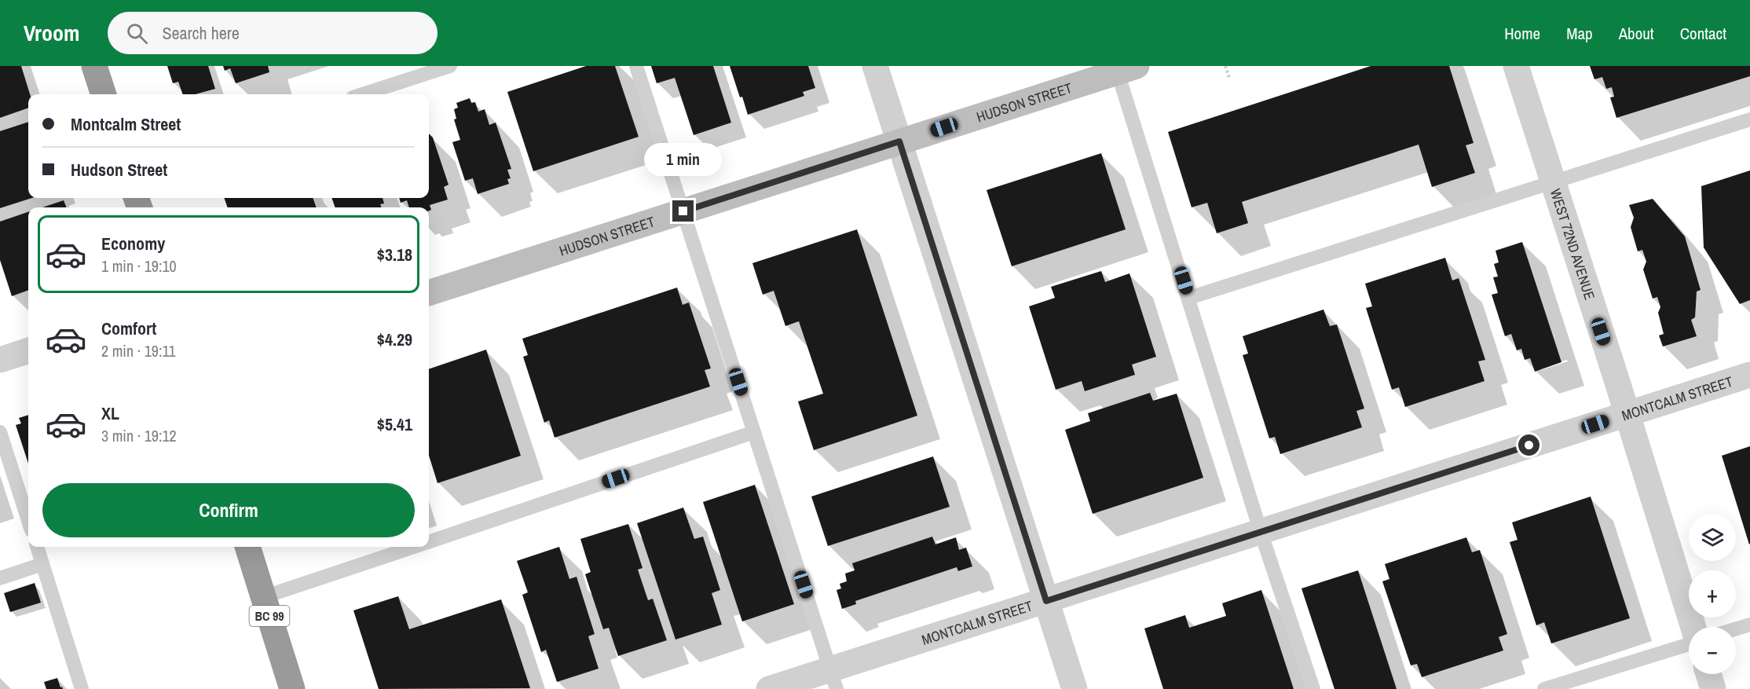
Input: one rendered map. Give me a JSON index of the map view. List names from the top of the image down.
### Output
{
  "streets": {
    "highway": ["BC 99"],
    "street": ["HUDSON STREET", "WEST 72ND AVENUE", "MONTCALM STREET"]
  },
  "crossings": [
    ["WEST 72ND AVENUE", "MONTCALM STREET"]
  ],
  "page": {
    "header": "Vroom",
    "search": "Search here",
    "nav": [
      "Home",
      "Map",
      "About",
      "Contact"
    ],
    "banner": ["Montcalm Street", "Hudson Street"],
    "bubble": "1 min",
    "list": [
      {
        "name": "Economy",
        "note": "1 min · 19:10",
        "value": "$3.18"
      },
      {
        "name": "Comfort",
        "note": "2 min · 19:11",
        "value": "$4.29"
      },
      {
        "name": "XL",
        "note": "3 min · 19:12",
        "value": "$5.41"
      }
    ],
    "buttons": "Confirm",
    "map_buttons": ["+", "−"]
  }
}
